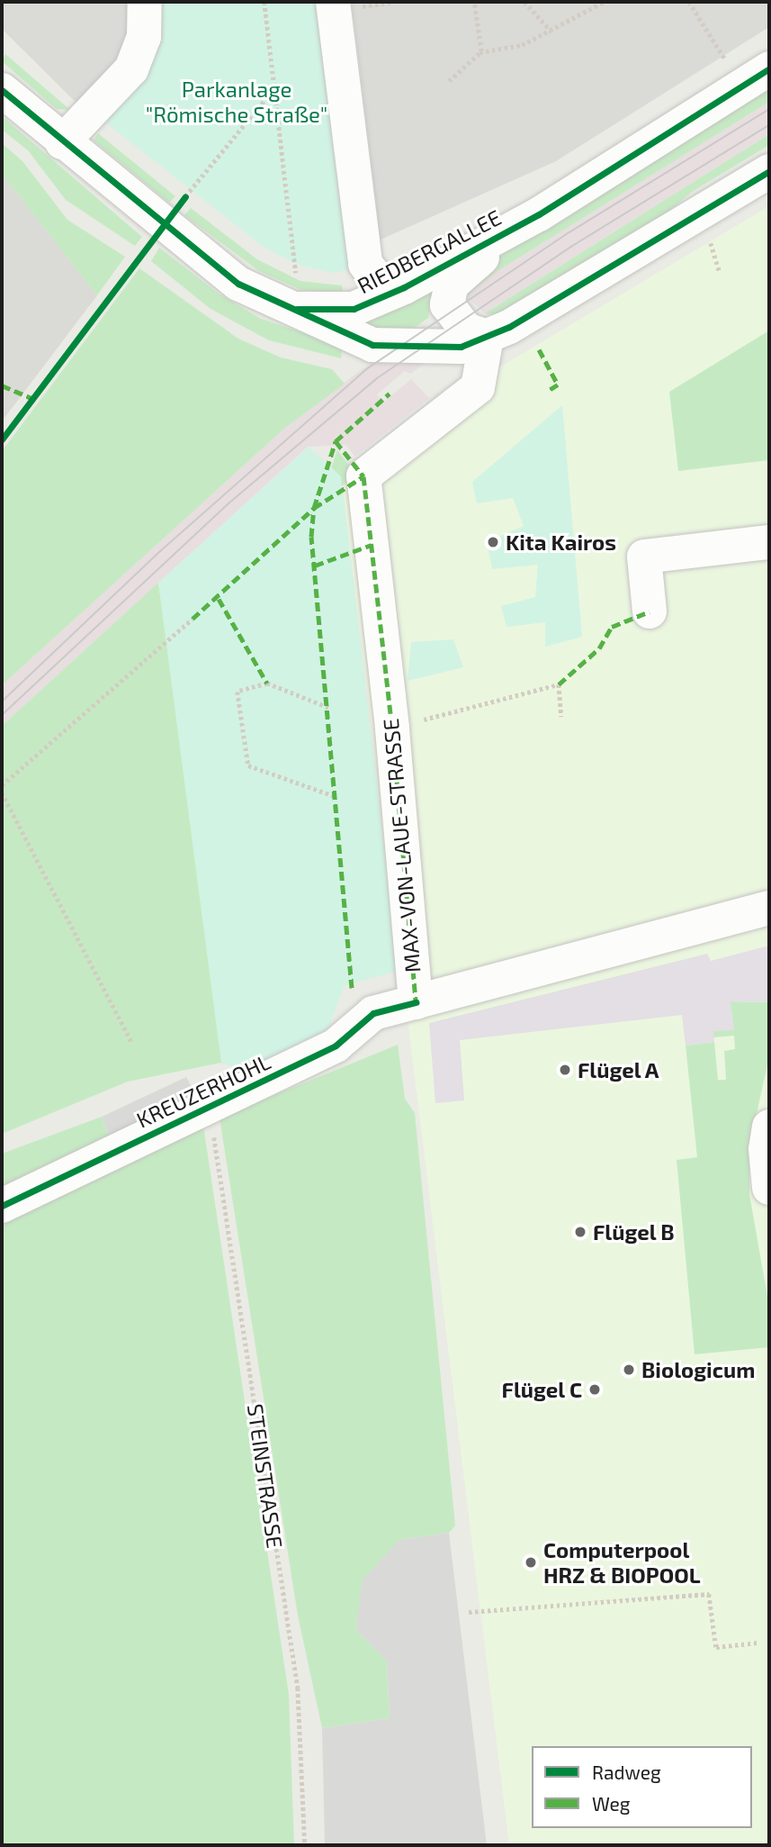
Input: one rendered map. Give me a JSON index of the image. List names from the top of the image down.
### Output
{
  "streets": {
    "street": ["RIEDBERGALLEE", "MAX-VON-LAUE-STRASSE", "KREUZERHOHL"],
    "path": ["STEINSTRASSE"]
  },
  "crossings": [
    ["RIEDBERGALLEE", "MAX-VON-LAUE-STRASSE"],
    ["MAX-VON-LAUE-STRASSE", "KREUZERHOHL"],
    ["KREUZERHOHL", "STEINSTRASSE"]
  ],
  "parks": ["Parkanlage \"Römische Straße\""],
  "places": [
    "Kita Kairos",
    "Flügel A",
    "Flügel B",
    "Biologicum",
    "Flügel C",
    "Computerpool HRZ & BIOPOOL"
  ],
  "legend": ["Radweg", "Weg"]
}
